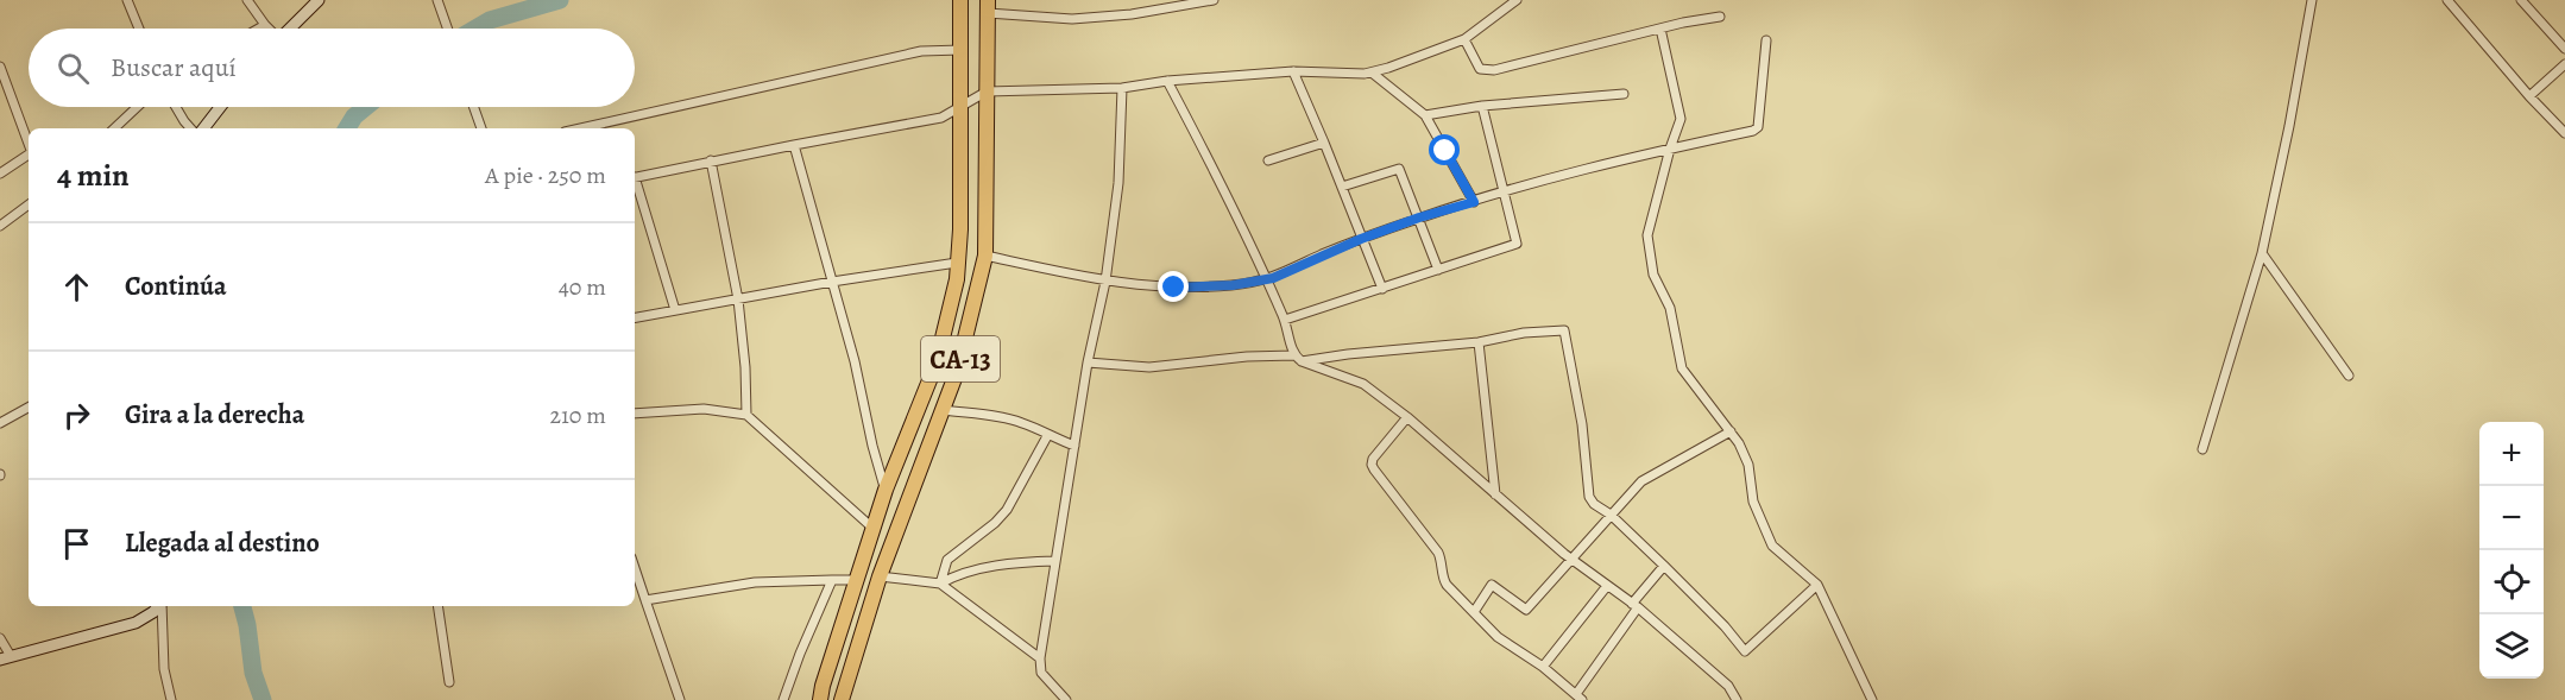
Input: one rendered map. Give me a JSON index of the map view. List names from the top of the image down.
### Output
{
  "streets": {
    "highway": ["CA-13"]
  },
  "page": {
    "search": "Buscar aquí",
    "heading": ["4 min", "A pie · 250 m"],
    "list": [
      ["Continúa", "40 m"],
      ["Gira a la derecha", "210 m"],
      "Llegada al destino"
    ],
    "map_buttons": ["+", "−"]
  }
}
